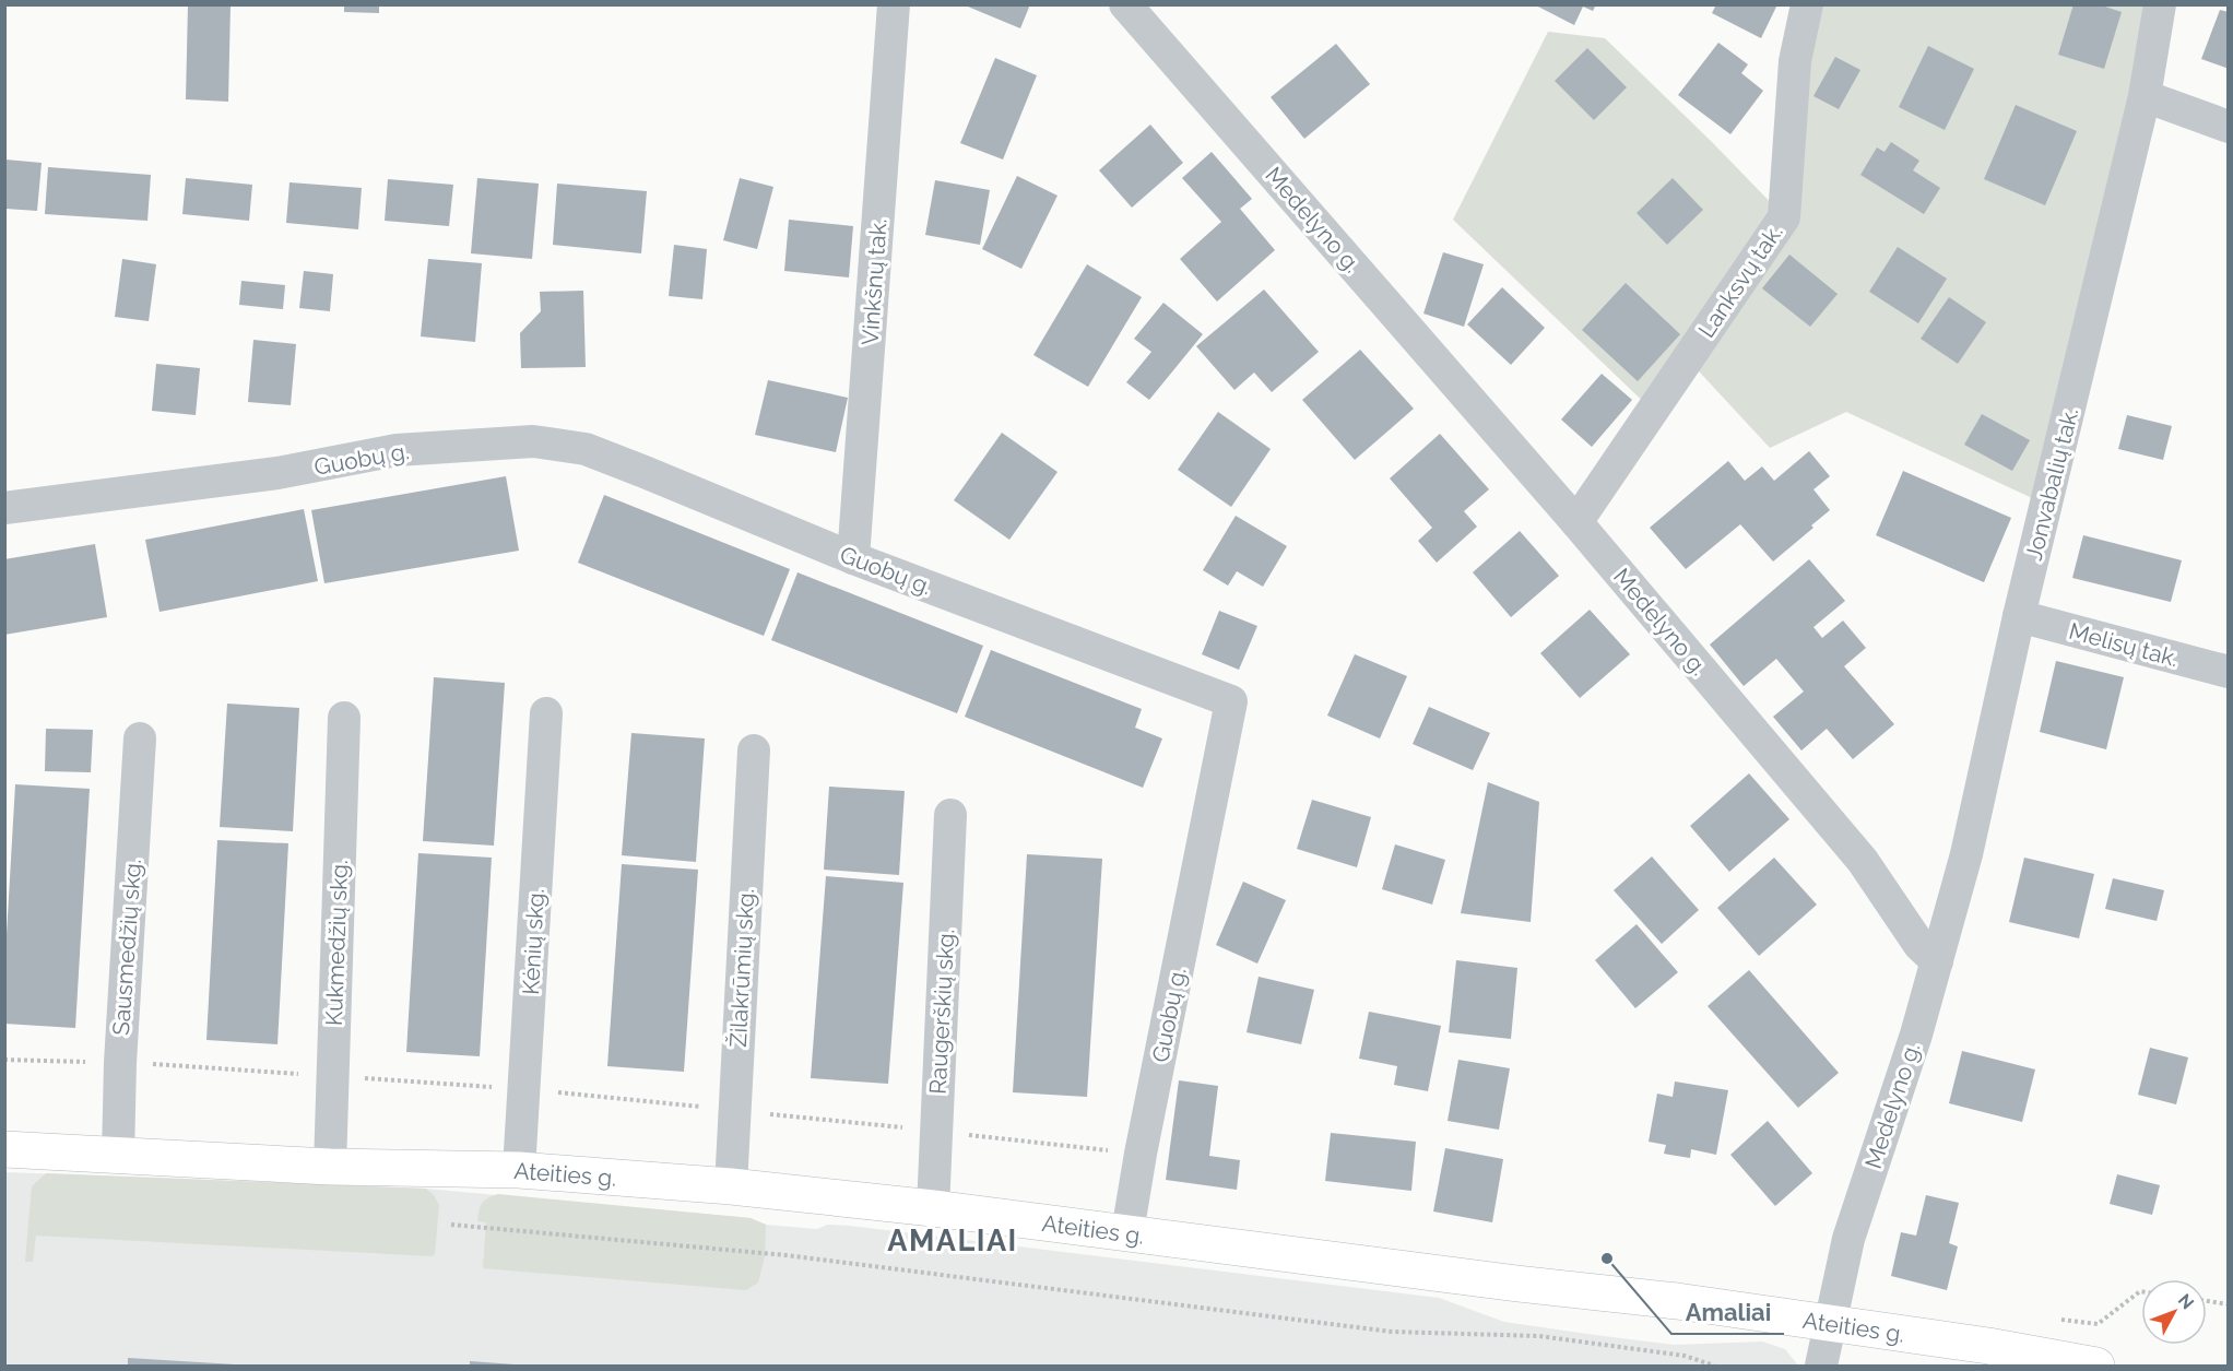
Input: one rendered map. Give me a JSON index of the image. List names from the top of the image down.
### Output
{
  "streets": {
    "street": [
      "Medelyno g.",
      "Lanksvų tak.",
      "Vinkšnų tak.",
      "Guobų g.",
      "Jonvabalių tak.",
      "Melisų tak.",
      "Kėnių skg.",
      "Kukmedžių skg.",
      "Sausmedžių skg.",
      "Žilakrūmių skg.",
      "Raugerškių skg.",
      "Ateities g."
    ]
  },
  "crossings": [
    ["Medelyno g.", "Lanksvų tak."],
    ["Medelyno g.", "Jonvabalių tak."],
    ["Medelyno g.", "Ateities g."],
    ["Vinkšnų tak.", "Guobų g."],
    ["Guobų g.", "Ateities g."],
    ["Jonvabalių tak.", "Melisų tak."],
    ["Kėnių skg.", "Ateities g."],
    ["Kukmedžių skg.", "Ateities g."],
    ["Sausmedžių skg.", "Ateities g."],
    ["Žilakrūmių skg.", "Ateities g."],
    ["Raugerškių skg.", "Ateities g."]
  ],
  "districts": ["AMALIAI"],
  "places": ["Amaliai"],
  "north": "top right"
}
